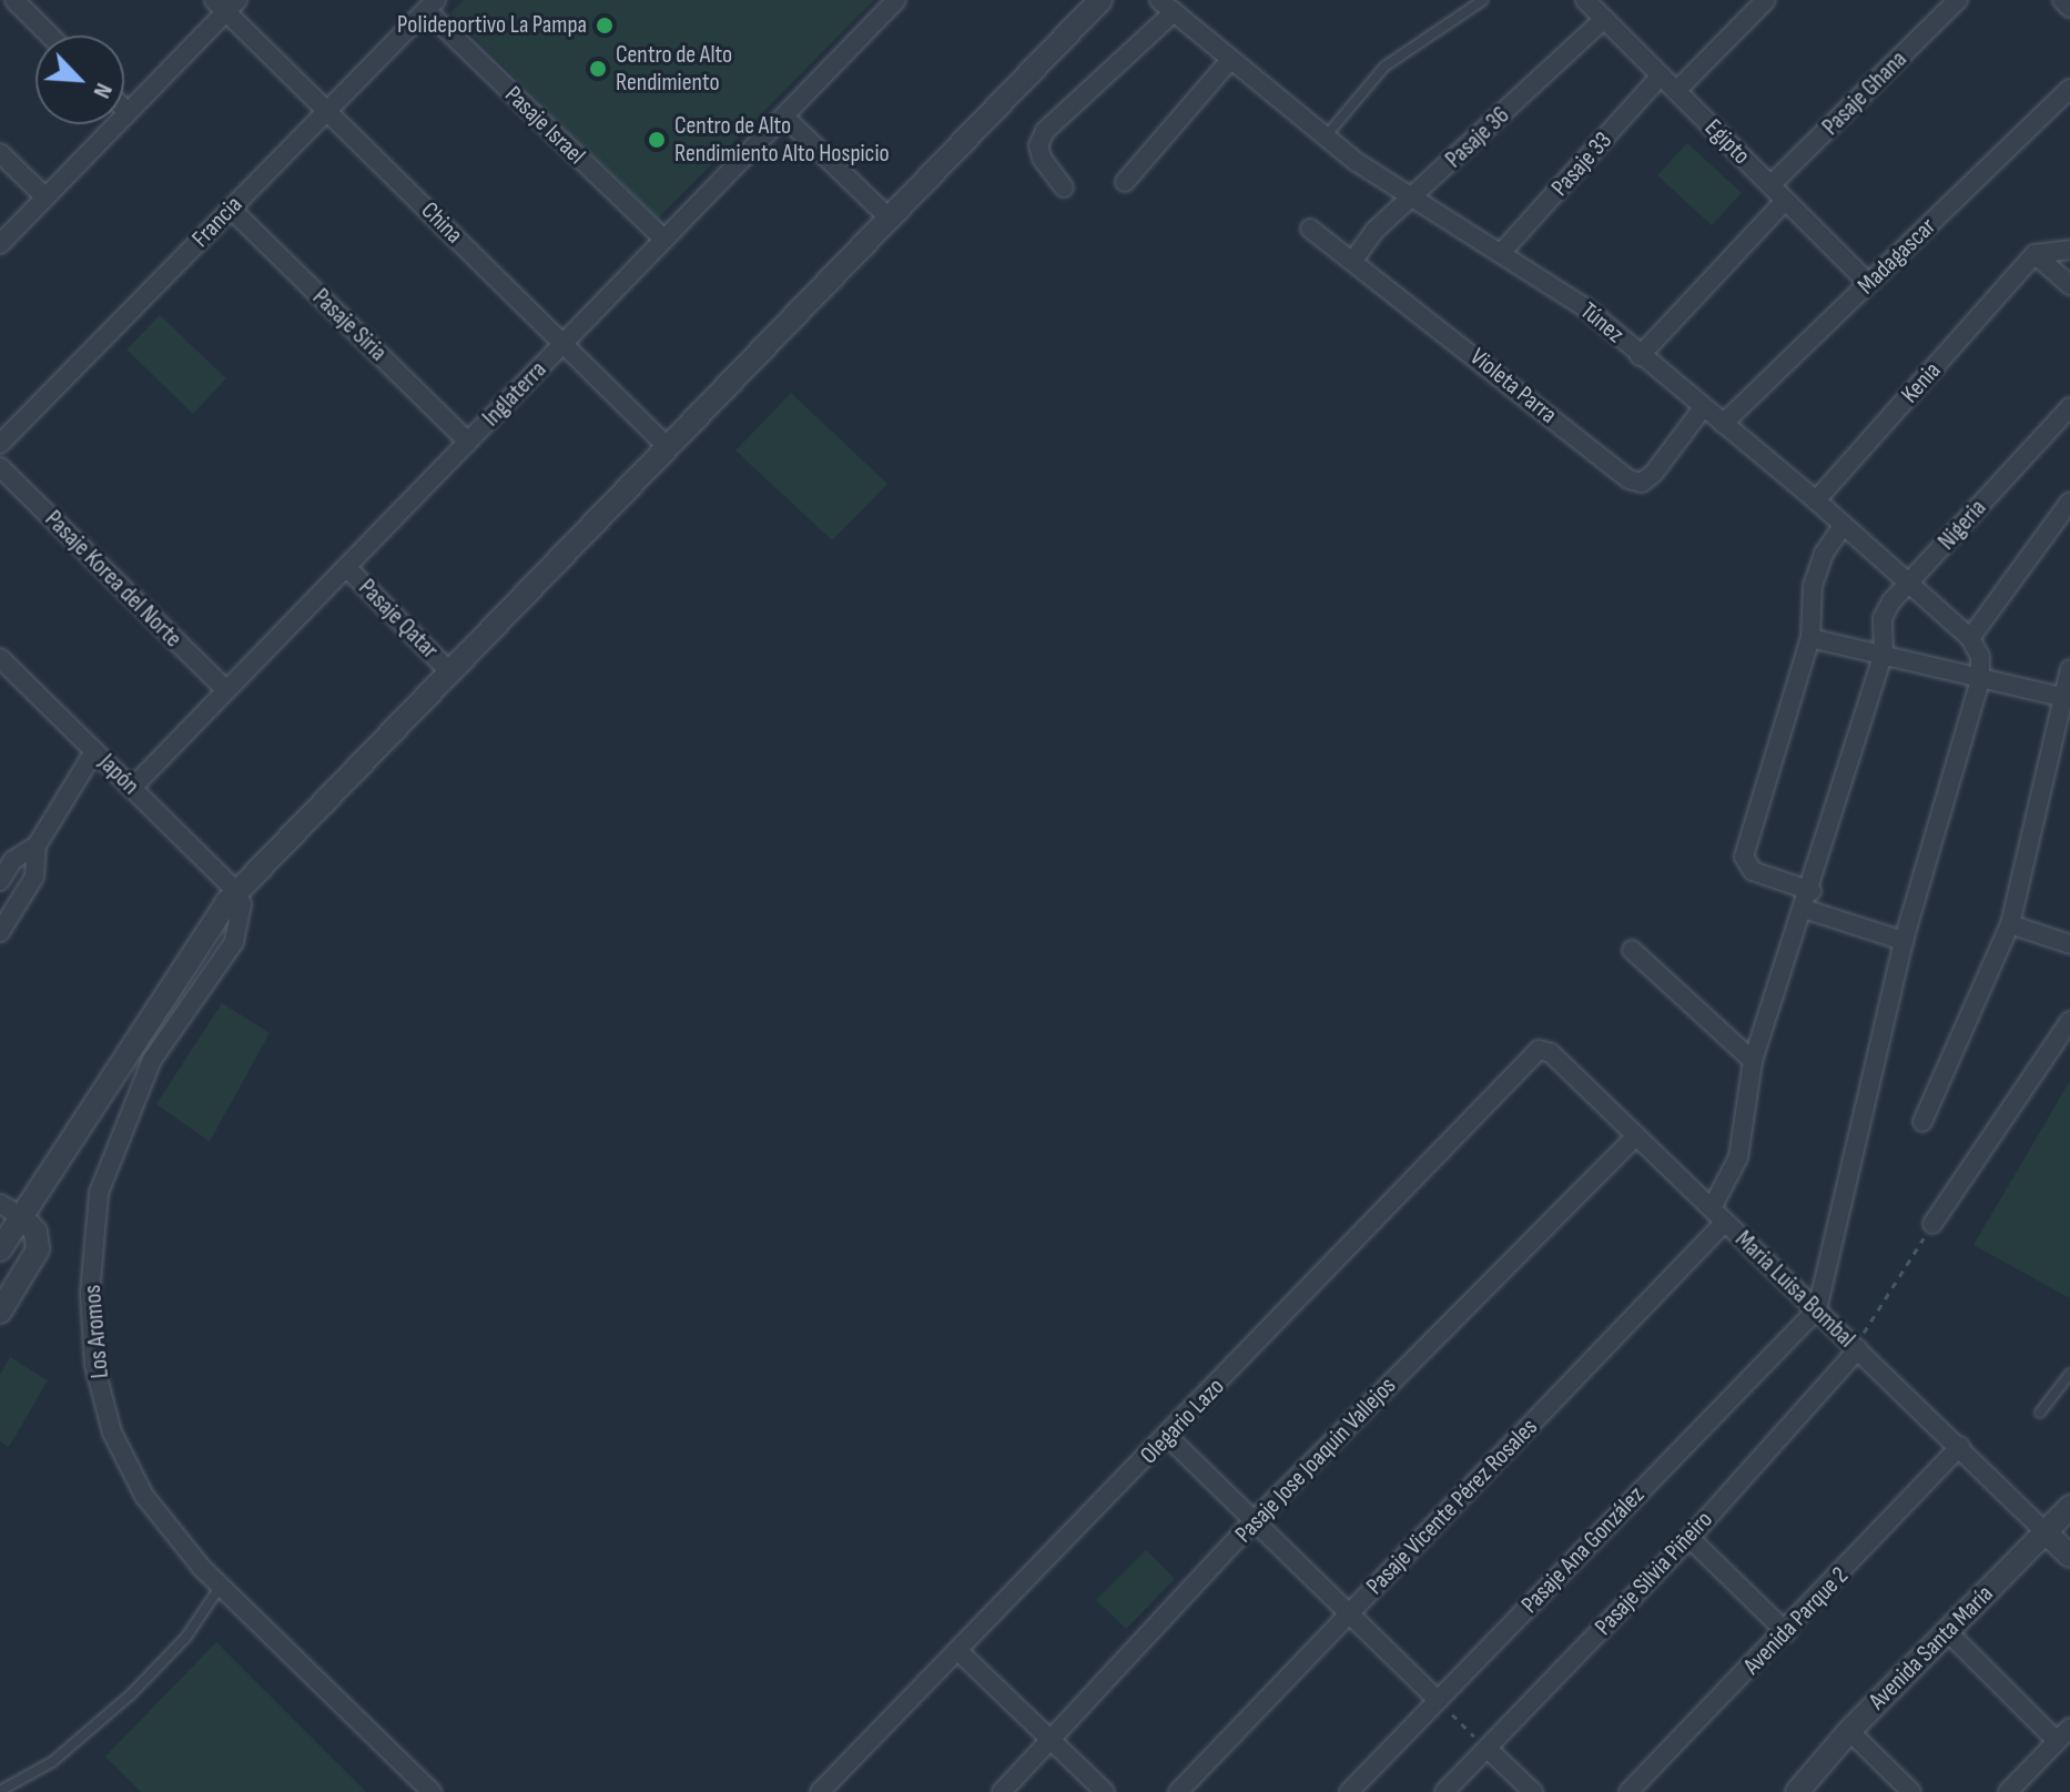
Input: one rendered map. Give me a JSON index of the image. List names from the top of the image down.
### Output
{
  "streets": {
    "street": [
      "Pasaje Ghana",
      "Pasaje Israel",
      "Pasaje 36",
      "Egipto",
      "Pasaje 33",
      "Francia",
      "China",
      "Madagascar",
      "Túnez",
      "Pasaje Siria",
      "Kenia",
      "Violeta Parra",
      "Inglaterra",
      "Nigeria",
      "Pasaje Korea del Norte",
      "Pasaje Qatar",
      "Japón",
      "Maria Luisa Bombal",
      "Los Aromos",
      "Olegario Lazo",
      "Pasaje Jose Joaquin Vallejos",
      "Pasaje Vicente Pérez Rosales",
      "Pasaje Ana González",
      "Pasaje Silvia Piñeiro",
      "Avenida Parque 2",
      "Avenida Santa María"
    ]
  },
  "crossings": [
    ["Pasaje Ghana", "Egipto"],
    ["Pasaje Israel", "Francia"],
    ["Pasaje Israel", "Inglaterra"],
    ["Pasaje 36", "Egipto"],
    ["Pasaje 36", "Túnez"],
    ["Pasaje 36", "Violeta Parra"],
    ["Egipto", "Pasaje 33"],
    ["Egipto", "Madagascar"],
    ["Pasaje 33", "Túnez"],
    ["Francia", "China"],
    ["Francia", "Pasaje Siria"],
    ["China", "Inglaterra"],
    ["Madagascar", "Túnez"],
    ["Túnez", "Kenia"],
    ["Túnez", "Violeta Parra"],
    ["Túnez", "Nigeria"],
    ["Pasaje Siria", "Inglaterra"],
    ["Inglaterra", "Pasaje Korea del Norte"],
    ["Inglaterra", "Pasaje Qatar"],
    ["Inglaterra", "Japón"],
    ["Nigeria", "Pasaje Vicente Pérez Rosales"],
    ["Japón", "Los Aromos"],
    ["Maria Luisa Bombal", "Olegario Lazo"],
    ["Maria Luisa Bombal", "Pasaje Jose Joaquin Vallejos"],
    ["Maria Luisa Bombal", "Pasaje Vicente Pérez Rosales"],
    ["Maria Luisa Bombal", "Pasaje Ana González"],
    ["Maria Luisa Bombal", "Pasaje Silvia Piñeiro"],
    ["Maria Luisa Bombal", "Avenida Parque 2"],
    ["Maria Luisa Bombal", "Avenida Santa María"]
  ],
  "places": ["Polideportivo La Pampa", "Centro de Alto Rendimiento", "Centro de Alto Rendimiento Alto Hospicio"],
  "north": "bottom right"
}
